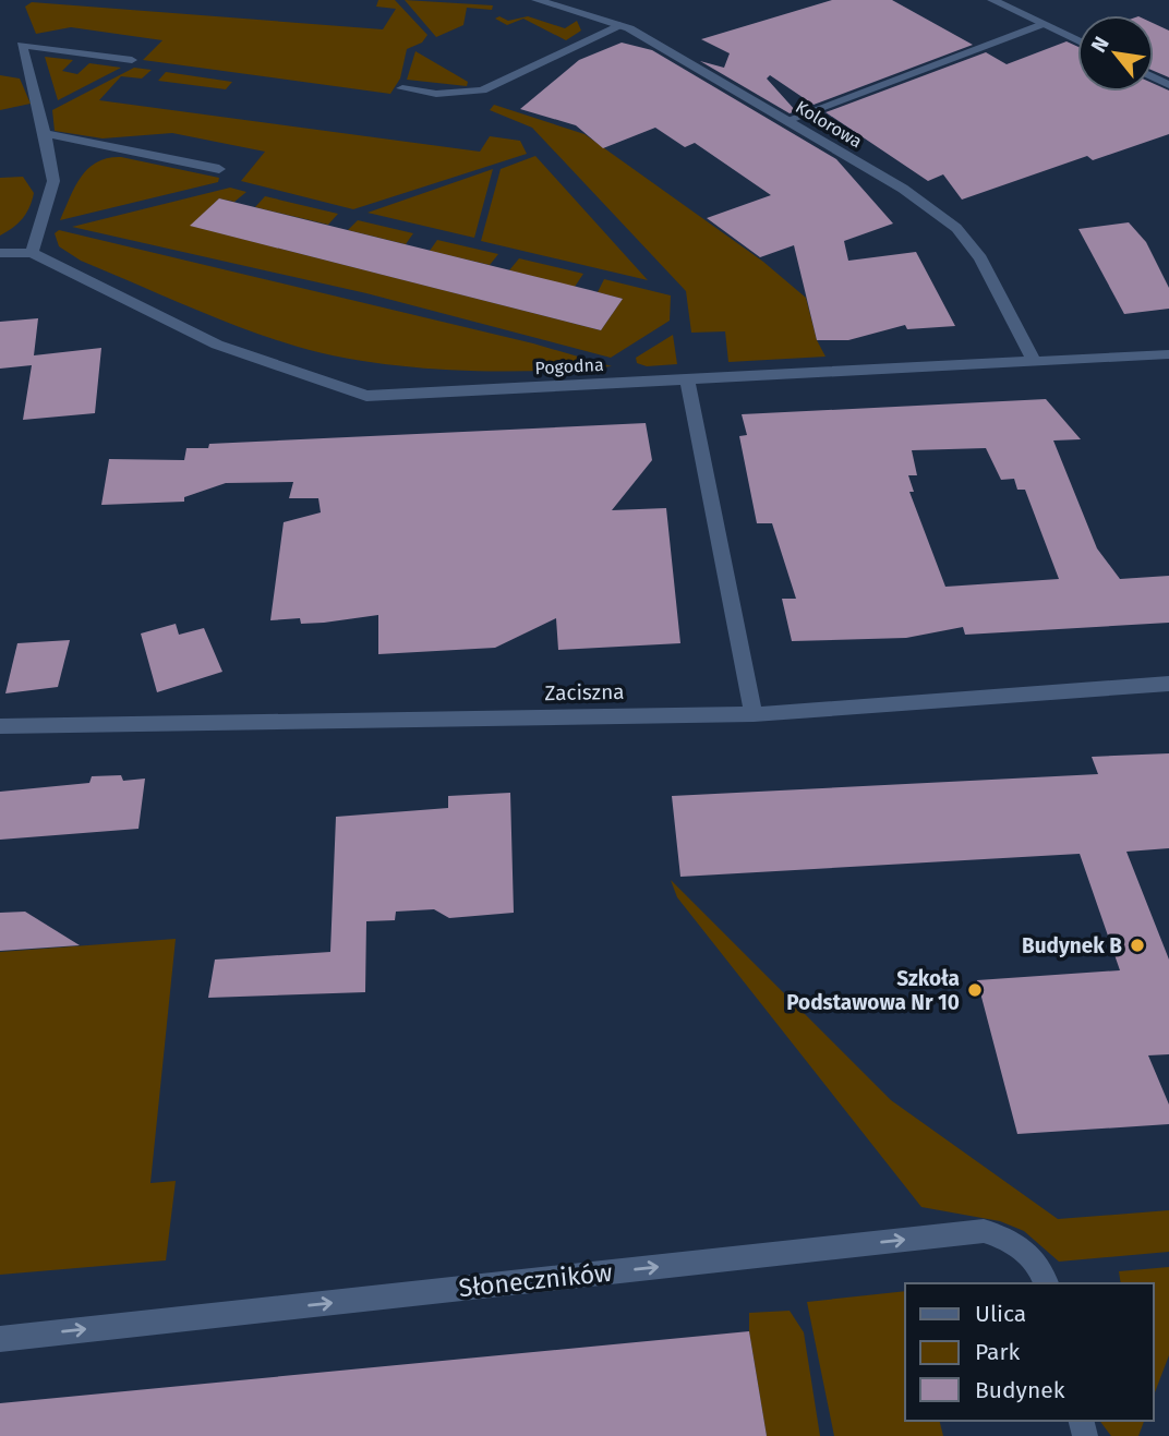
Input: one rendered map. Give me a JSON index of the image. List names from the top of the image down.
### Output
{
  "streets": {
    "street": [
      "Kolorowa",
      "Pogodna",
      "Zaciszna",
      "Słoneczników"
    ]
  },
  "crossings": [
    ["Kolorowa", "Pogodna"]
  ],
  "one_way": ["Słoneczników"],
  "places": ["Budynek B", "Szkoła Podstawowa Nr 10"],
  "legend": ["Ulica", "Park", "Budynek"],
  "north": "top left"
}
